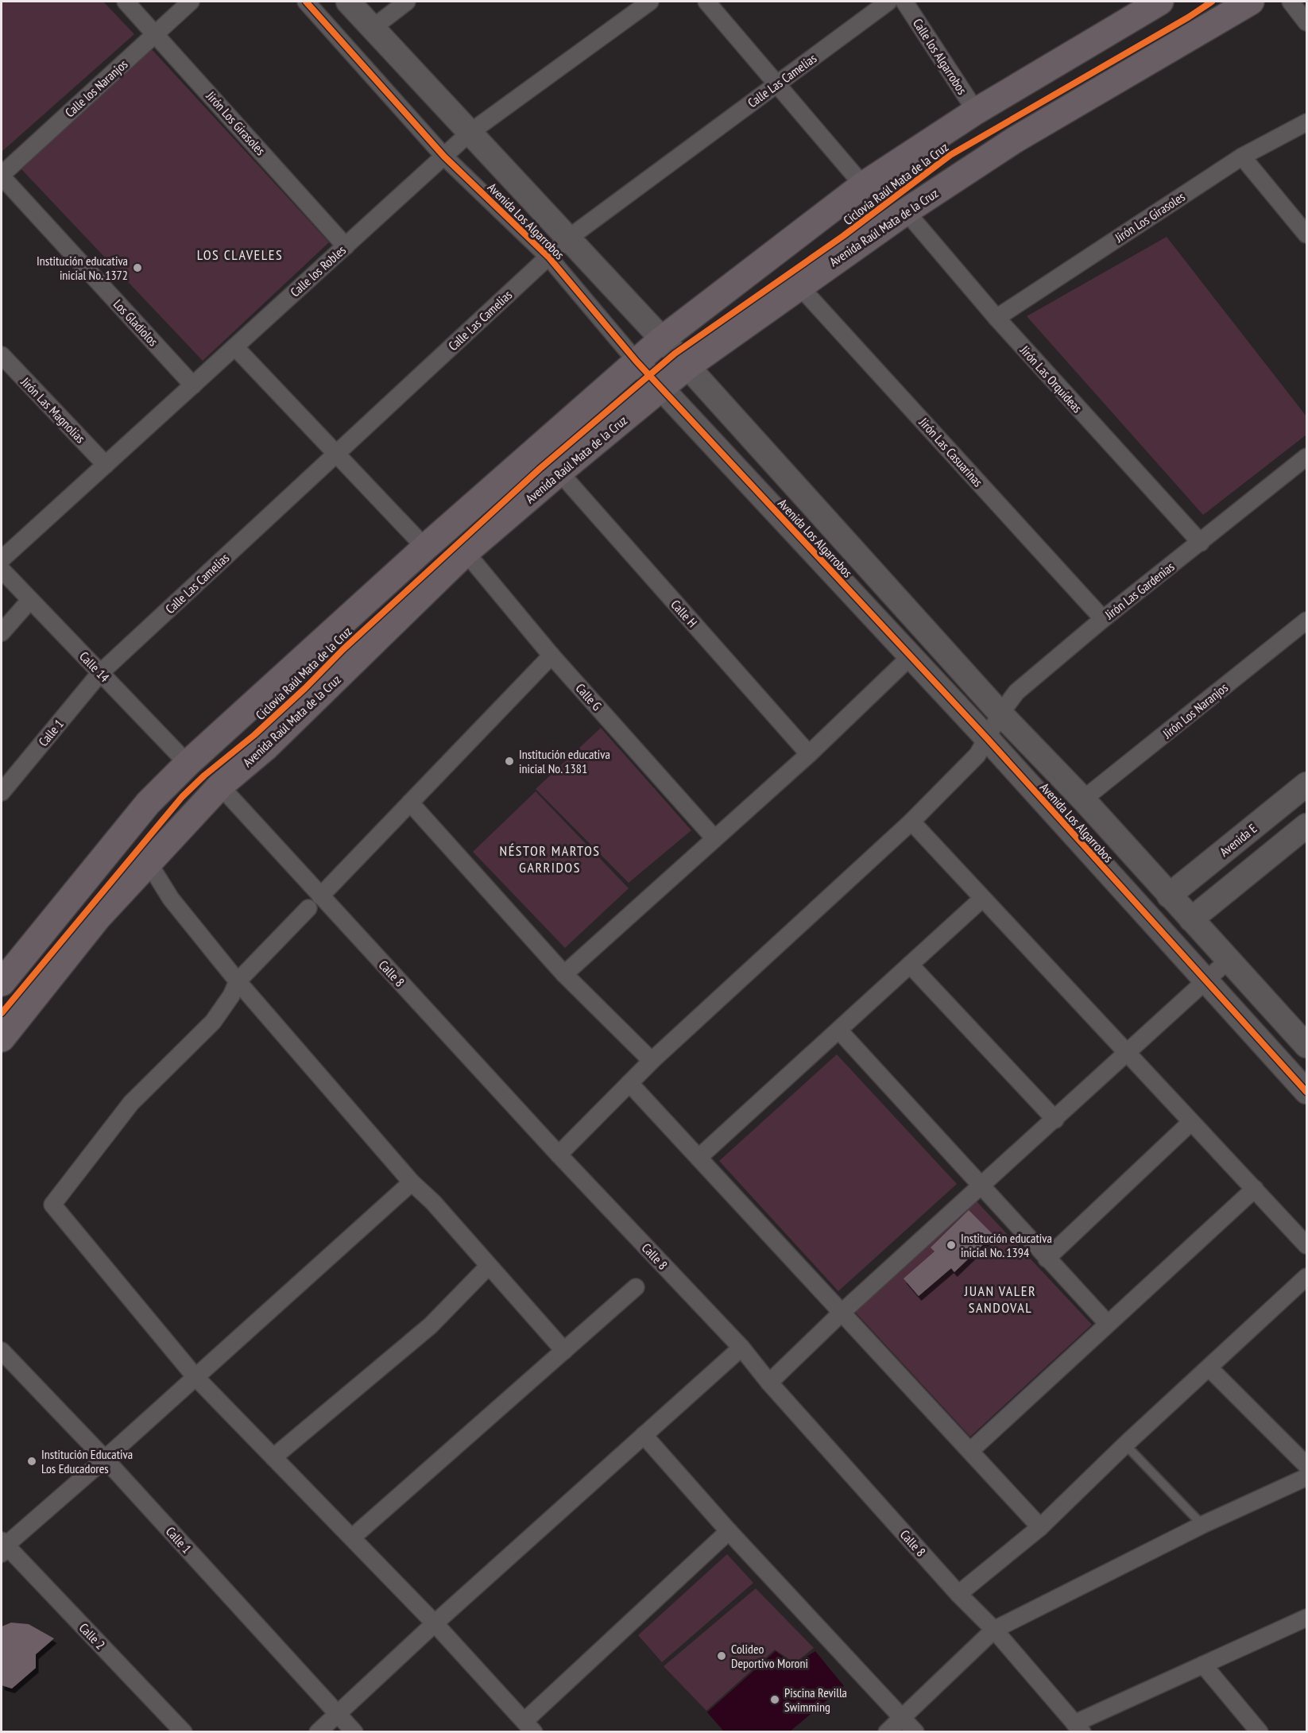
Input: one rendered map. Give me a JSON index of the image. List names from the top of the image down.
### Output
{
  "streets": {
    "main road": ["Avenida Raúl Mata de la Cruz"],
    "street": [
      "Calle los Algarrobos",
      "Calle Las Camelias",
      "Calle los Naranjos",
      "Jirón Los Girasoles",
      "Avenida Los Algarrobos",
      "Calle los Robles",
      "Los Gladiolos",
      "Jirón Las Orquídeas",
      "Jirón Las Magnolias",
      "Jirón Las Casuarinas",
      "Jirón Las Gardenias",
      "Calle H",
      "Calle 14",
      "Calle G",
      "Jirón Los Naranjos",
      "Calle 1",
      "Avenida E",
      "Calle 8",
      "Calle 2"
    ],
    "cycle path": ["Ciclovía Raúl Mata de la Cruz"]
  },
  "crossings": [
    ["Calle Las Camelias", "Avenida Los Algarrobos"],
    ["Calle Las Camelias", "Calle 14"],
    ["Calle Las Camelias", "Calle 1"],
    ["Calle los Naranjos", "Jirón Los Girasoles"],
    ["Calle los Naranjos", "Los Gladiolos"],
    ["Jirón Los Girasoles", "Calle los Robles"],
    ["Jirón Los Girasoles", "Jirón Las Orquídeas"],
    ["Avenida Los Algarrobos", "Avenida Raúl Mata de la Cruz"],
    ["Avenida Los Algarrobos", "Calle los Robles"],
    ["Avenida Los Algarrobos", "Jirón Las Gardenias"],
    ["Avenida Los Algarrobos", "Jirón Los Naranjos"],
    ["Avenida Los Algarrobos", "Avenida E"],
    ["Avenida Raúl Mata de la Cruz", "Jirón Las Orquídeas"],
    ["Avenida Raúl Mata de la Cruz", "Jirón Las Casuarinas"],
    ["Avenida Raúl Mata de la Cruz", "Calle H"],
    ["Avenida Raúl Mata de la Cruz", "Calle G"],
    ["Avenida Raúl Mata de la Cruz", "Calle 8"],
    ["Calle los Robles", "Los Gladiolos"],
    ["Calle los Robles", "Jirón Las Magnolias"],
    ["Jirón Las Orquídeas", "Jirón Las Gardenias"],
    ["Jirón Las Casuarinas", "Jirón Las Gardenias"],
    ["Jirón Las Gardenias", "Calle 8"],
    ["Calle 14", "Calle 1"]
  ],
  "districts": ["LOS CLAVELES", "NÉSTOR MARTOS GARRIDOS", "JUAN VALER SANDOVAL"],
  "places": [
    "Institución educativa inicial No. 1372",
    "Institución educativa inicial No. 1381",
    "Institución educativa inicial No. 1394",
    "Institución Educativa Los Educadores",
    "Colideo Deportivo Moroni",
    "Piscina Revilla Swimming"
  ]
}
